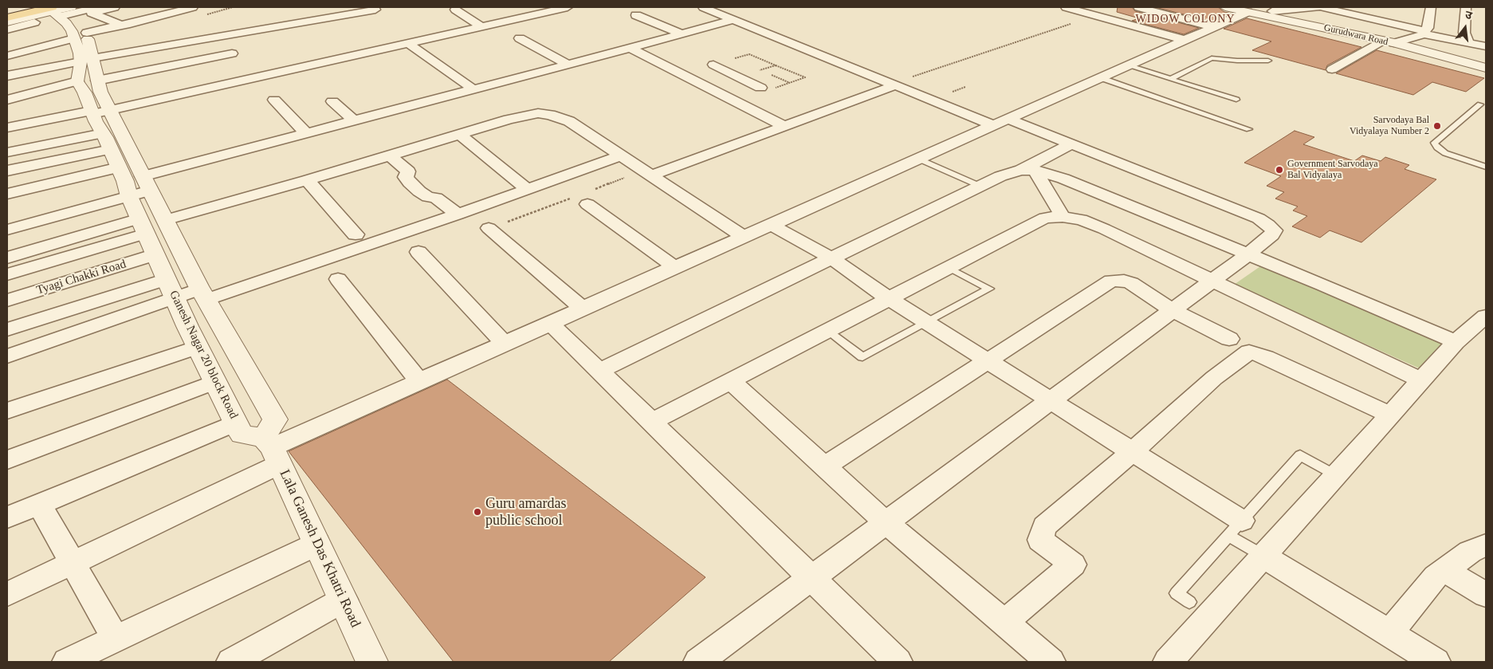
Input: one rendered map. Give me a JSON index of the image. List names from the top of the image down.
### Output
{
  "streets": {
    "street": [
      "Gurudwara Road",
      "Tyagi Chakki Road",
      "Ganesh Nagar 20 block Road",
      "Lala Ganesh Das Khatri Road"
    ]
  },
  "crossings": [
    ["Tyagi Chakki Road", "Ganesh Nagar 20 block Road"],
    ["Ganesh Nagar 20 block Road", "Lala Ganesh Das Khatri Road"]
  ],
  "districts": ["WIDOW COLONY"],
  "places": ["Sarvodaya Bal Vidyalaya Number 2", "Government Sarvodaya Bal Vidyalaya", "Guru amardas public school"],
  "north": "top"
}
